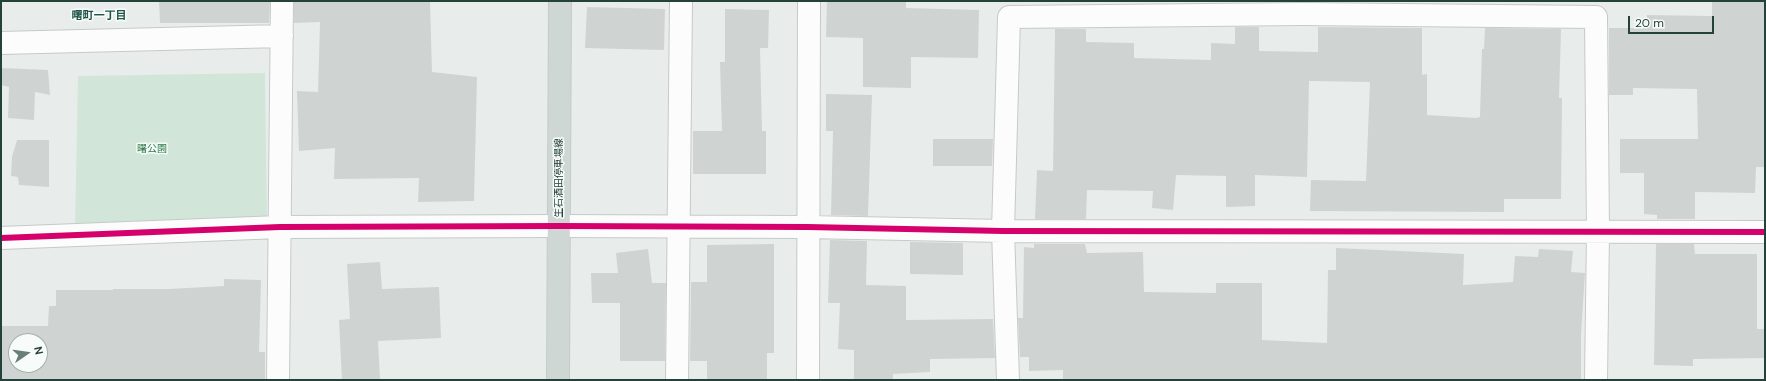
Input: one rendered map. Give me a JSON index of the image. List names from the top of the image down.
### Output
{
  "streets": {
    "main road": ["生石酒田停車場線"]
  },
  "districts": ["曙町一丁目"],
  "parks": ["曙公園"],
  "scale_bar": "20 m",
  "north": "right"
}
